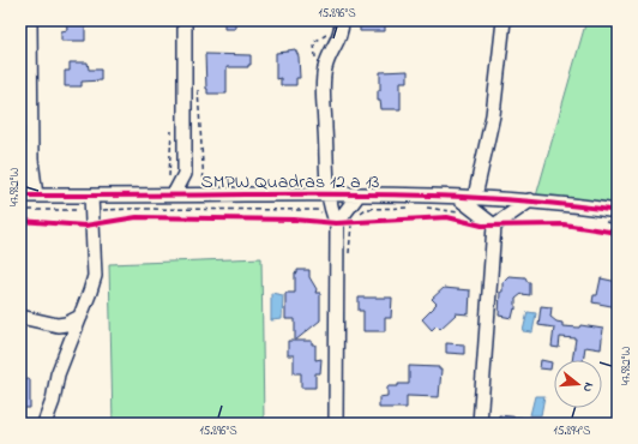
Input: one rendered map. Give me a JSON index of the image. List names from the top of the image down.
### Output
{
  "streets": {
    "street": ["SMPW Quadras 12 a 13"]
  },
  "north": "right",
  "coordinates": ["15.896°S", "47.982°W", "15.894°S"]
}
